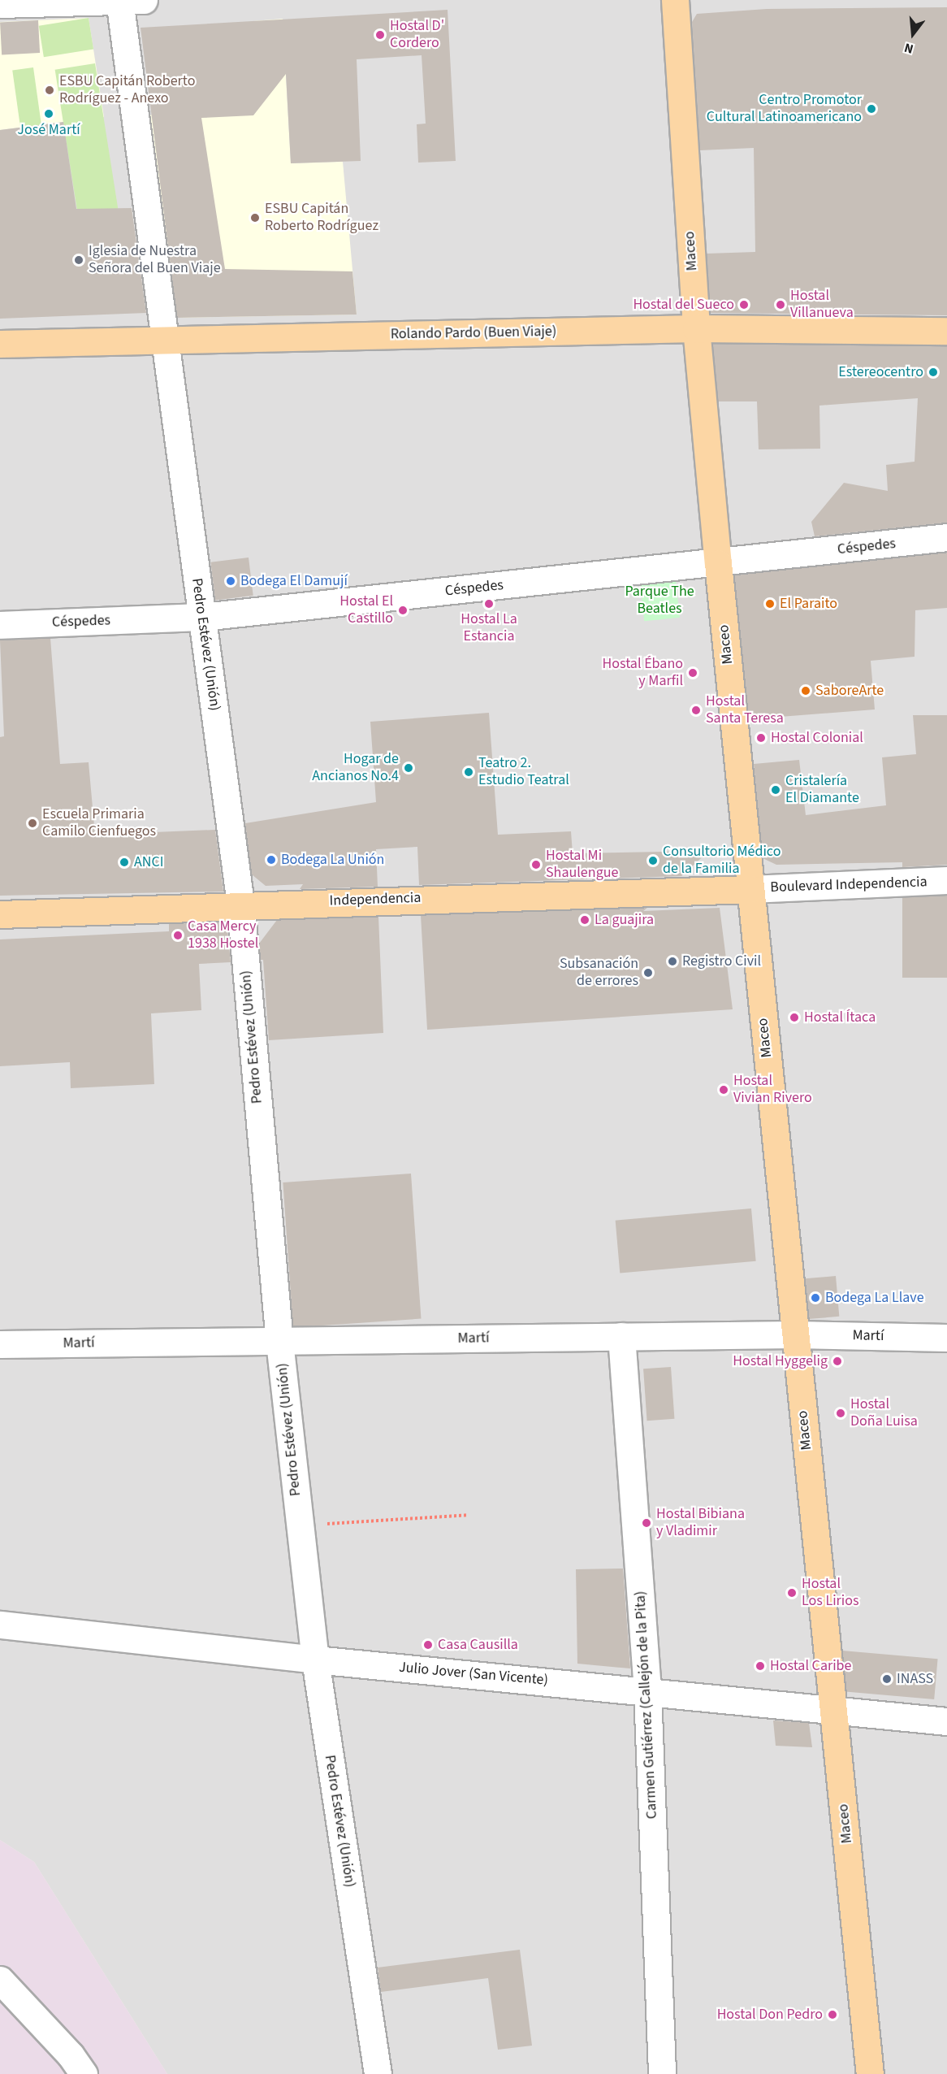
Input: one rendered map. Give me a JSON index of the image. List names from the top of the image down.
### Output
{
  "streets": {
    "main road": ["Maceo", "Rolando Pardo (Buen Viaje)", "Independencia"],
    "street": [
      "Céspedes",
      "Pedro Estévez (Unión)",
      "Boulevard Independencia",
      "Martí",
      "Julio Jover (San Vicente)",
      "Carmen Gutiérrez (Callejón de la Pita)"
    ]
  },
  "crossings": [
    ["Maceo", "Rolando Pardo (Buen Viaje)"],
    ["Maceo", "Céspedes"],
    ["Maceo", "Boulevard Independencia"],
    ["Maceo", "Independencia"],
    ["Maceo", "Martí"],
    ["Maceo", "Julio Jover (San Vicente)"],
    ["Rolando Pardo (Buen Viaje)", "Pedro Estévez (Unión)"],
    ["Céspedes", "Pedro Estévez (Unión)"],
    ["Pedro Estévez (Unión)", "Independencia"],
    ["Pedro Estévez (Unión)", "Martí"],
    ["Pedro Estévez (Unión)", "Julio Jover (San Vicente)"],
    ["Boulevard Independencia", "Independencia"],
    ["Martí", "Carmen Gutiérrez (Callejón de la Pita)"],
    ["Julio Jover (San Vicente)", "Carmen Gutiérrez (Callejón de la Pita)"]
  ],
  "parks": ["Parque The Beatles"],
  "places": [
    "Hostal D' Cordero",
    "ESBU Capitán Roberto Rodríguez - Anexo",
    "Centro Promotor Cultural Latinoamericano",
    "José Martí",
    "ESBU Capitán Roberto Rodríguez",
    "Iglesia de Nuestra Señora del Buen Viaje",
    "Hostal del Sueco",
    "Hostal Villanueva",
    "Estereocentro",
    "Bodega El Damují",
    "Hostal La Estancia",
    "El Paraito",
    "Hostal El Castillo",
    "Hostal Ébano y Marfil",
    "SaboreArte",
    "Hostal Santa Teresa",
    "Hostal Colonial",
    "Hogar de Ancianos No.4",
    "Teatro 2. Estudio Teatral",
    "Cristalería El Diamante",
    "Escuela Primaria Camilo Cienfuegos",
    "Bodega La Unión",
    "Consultorio Médico de la Familia",
    "ANCI",
    "Hostal Mi Shaulengue",
    "La guajira",
    "Casa Mercy 1938 Hostel",
    "Registro Civil",
    "Subsanación de errores",
    "Hostal Ítaca",
    "Hostal Vivian Rivero",
    "Bodega La Llave",
    "Hostal Hyggelig",
    "Hostal Doña Luisa",
    "Hostal Bibiana y Vladimir",
    "Hostal Los Lirios",
    "Casa Causilla",
    "Hostal Caribe",
    "INASS",
    "Hostal Don Pedro"
  ],
  "north": "bottom"
}
